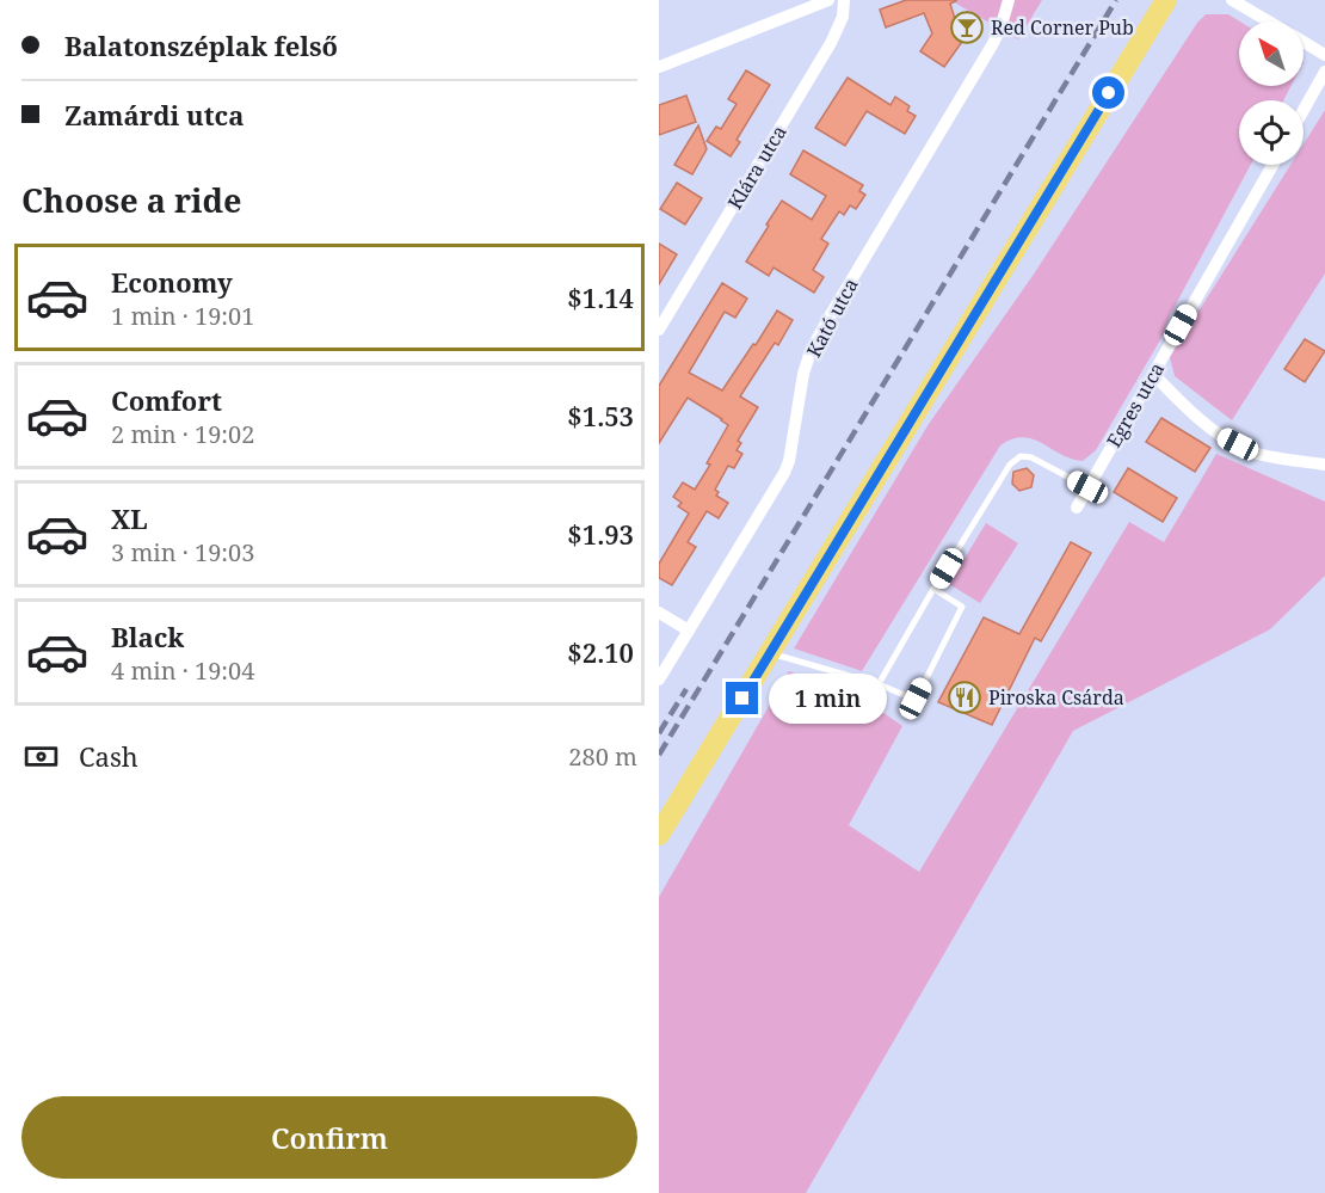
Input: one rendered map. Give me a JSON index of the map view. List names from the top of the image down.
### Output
{
  "streets": {
    "street": ["Klára utca", "Kató utca", "Egres utca"]
  },
  "places": {
    "bar": ["Red Corner Pub"],
    "restaurant": ["Piroska Csárda"]
  },
  "north": "top left",
  "page": {
    "banner": ["Balatonszéplak felső", "Zamárdi utca"],
    "heading": "Choose a ride",
    "list": [
      {
        "name": "Economy",
        "note": "1 min · 19:01",
        "value": "$1.14"
      },
      {
        "name": "Comfort",
        "note": "2 min · 19:02",
        "value": "$1.53"
      },
      {
        "name": "XL",
        "note": "3 min · 19:03",
        "value": "$1.93"
      },
      {
        "name": "Black",
        "note": "4 min · 19:04",
        "value": "$2.10"
      }
    ],
    "bubble": "1 min",
    "pay": ["Cash", "280 m"],
    "buttons": "Confirm"
  }
}
